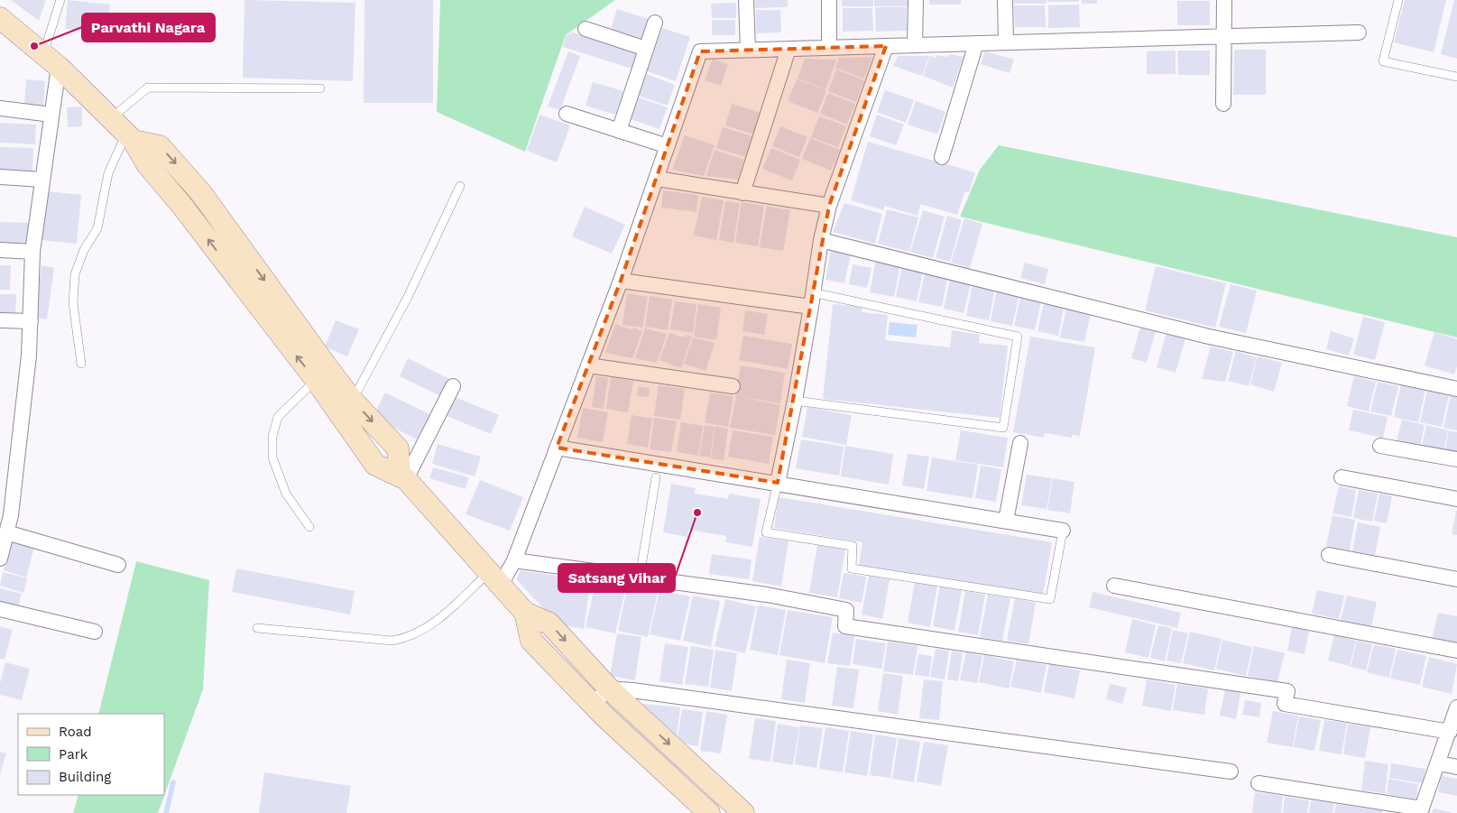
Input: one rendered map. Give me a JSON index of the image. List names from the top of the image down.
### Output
{
  "places": ["Parvathi Nagara", "Satsang Vihar"],
  "legend": ["Road", "Park", "Building"]
}
